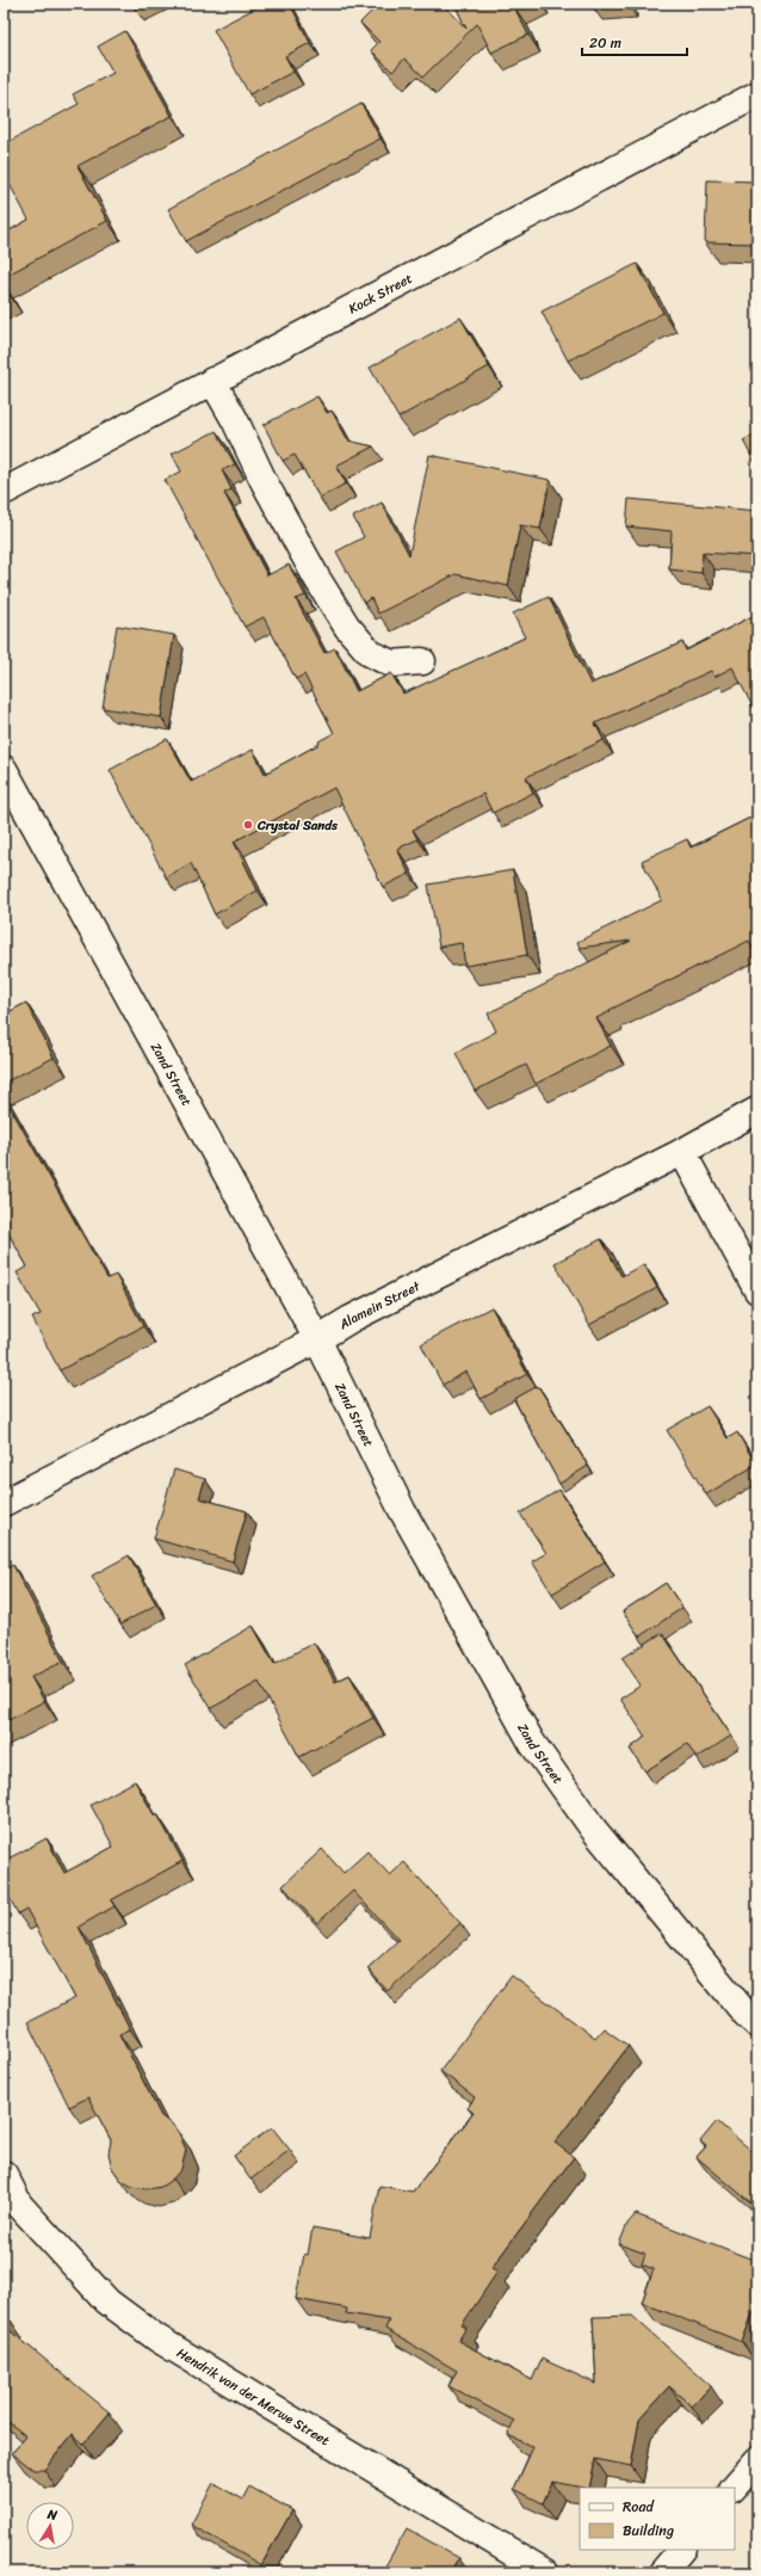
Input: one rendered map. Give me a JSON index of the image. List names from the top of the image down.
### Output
{
  "streets": {
    "street": [
      "Kock Street",
      "Zand Street",
      "Alamein Street",
      "Hendrik van der Merwe Street"
    ]
  },
  "crossings": [
    ["Zand Street", "Alamein Street"]
  ],
  "places": ["Crystal Sands"],
  "legend": ["Road", "Building"],
  "scale_bar": "20 m",
  "north": "top"
}
